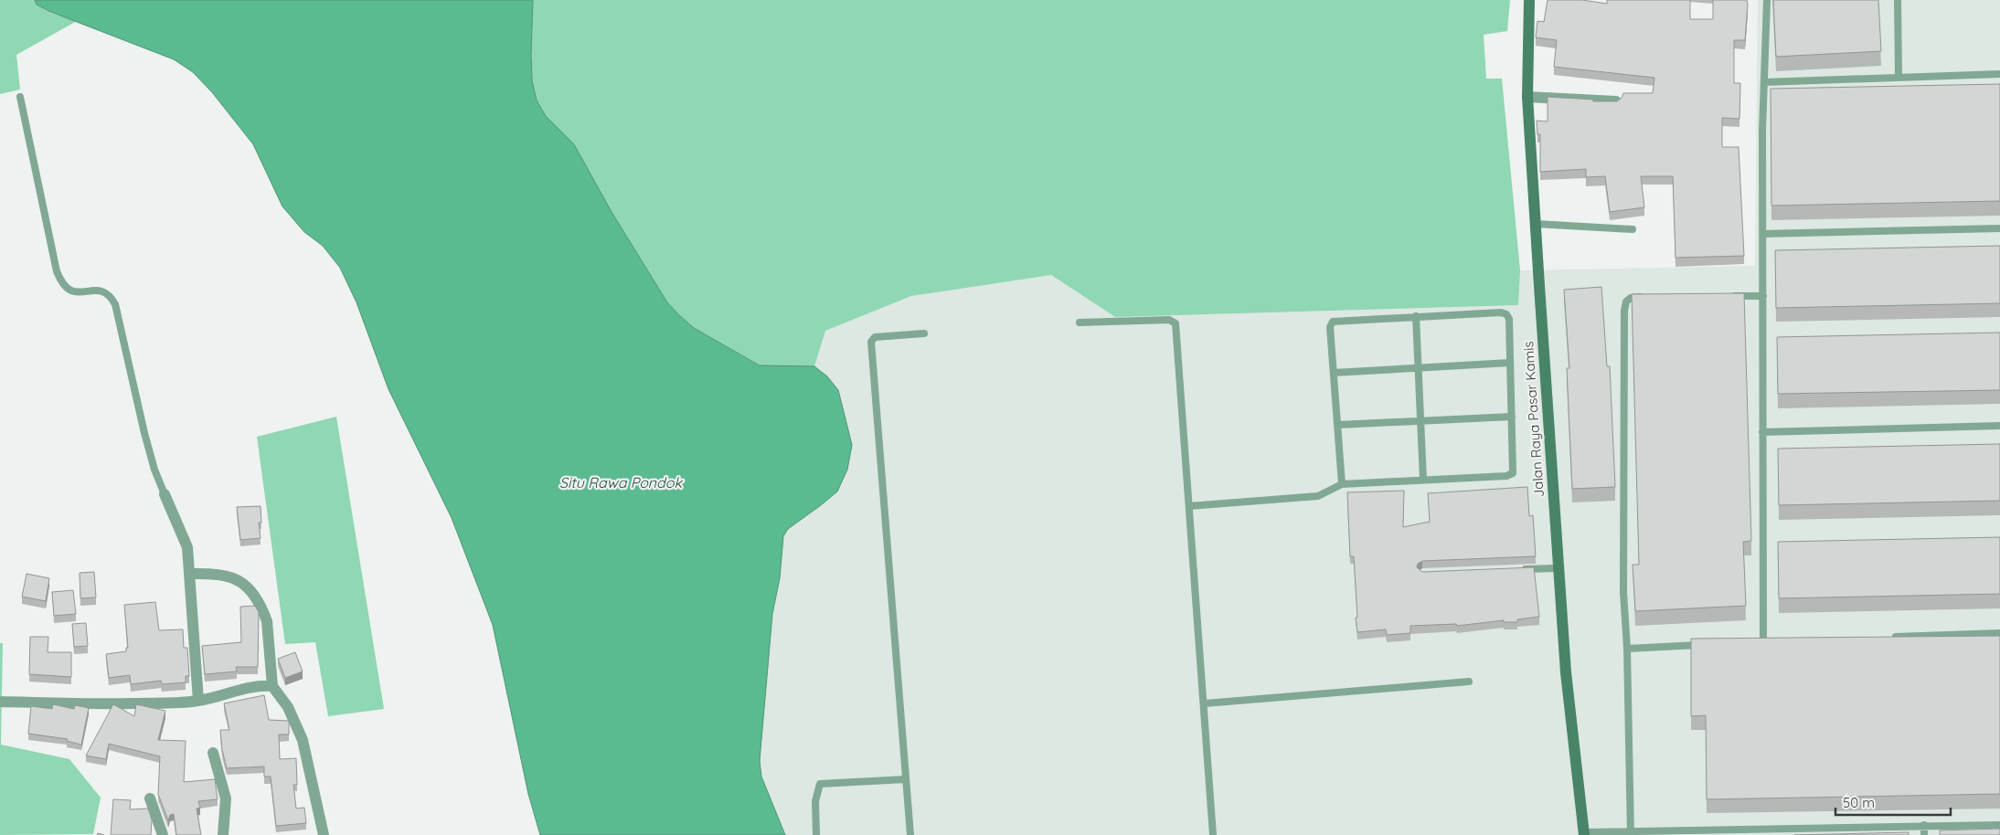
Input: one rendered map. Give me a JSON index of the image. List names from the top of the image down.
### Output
{
  "streets": {
    "main road": ["Jalan Raya Pasar Kamis"]
  },
  "water": ["Situ Rawa Pondok"],
  "scale_bar": "50 m"
}
